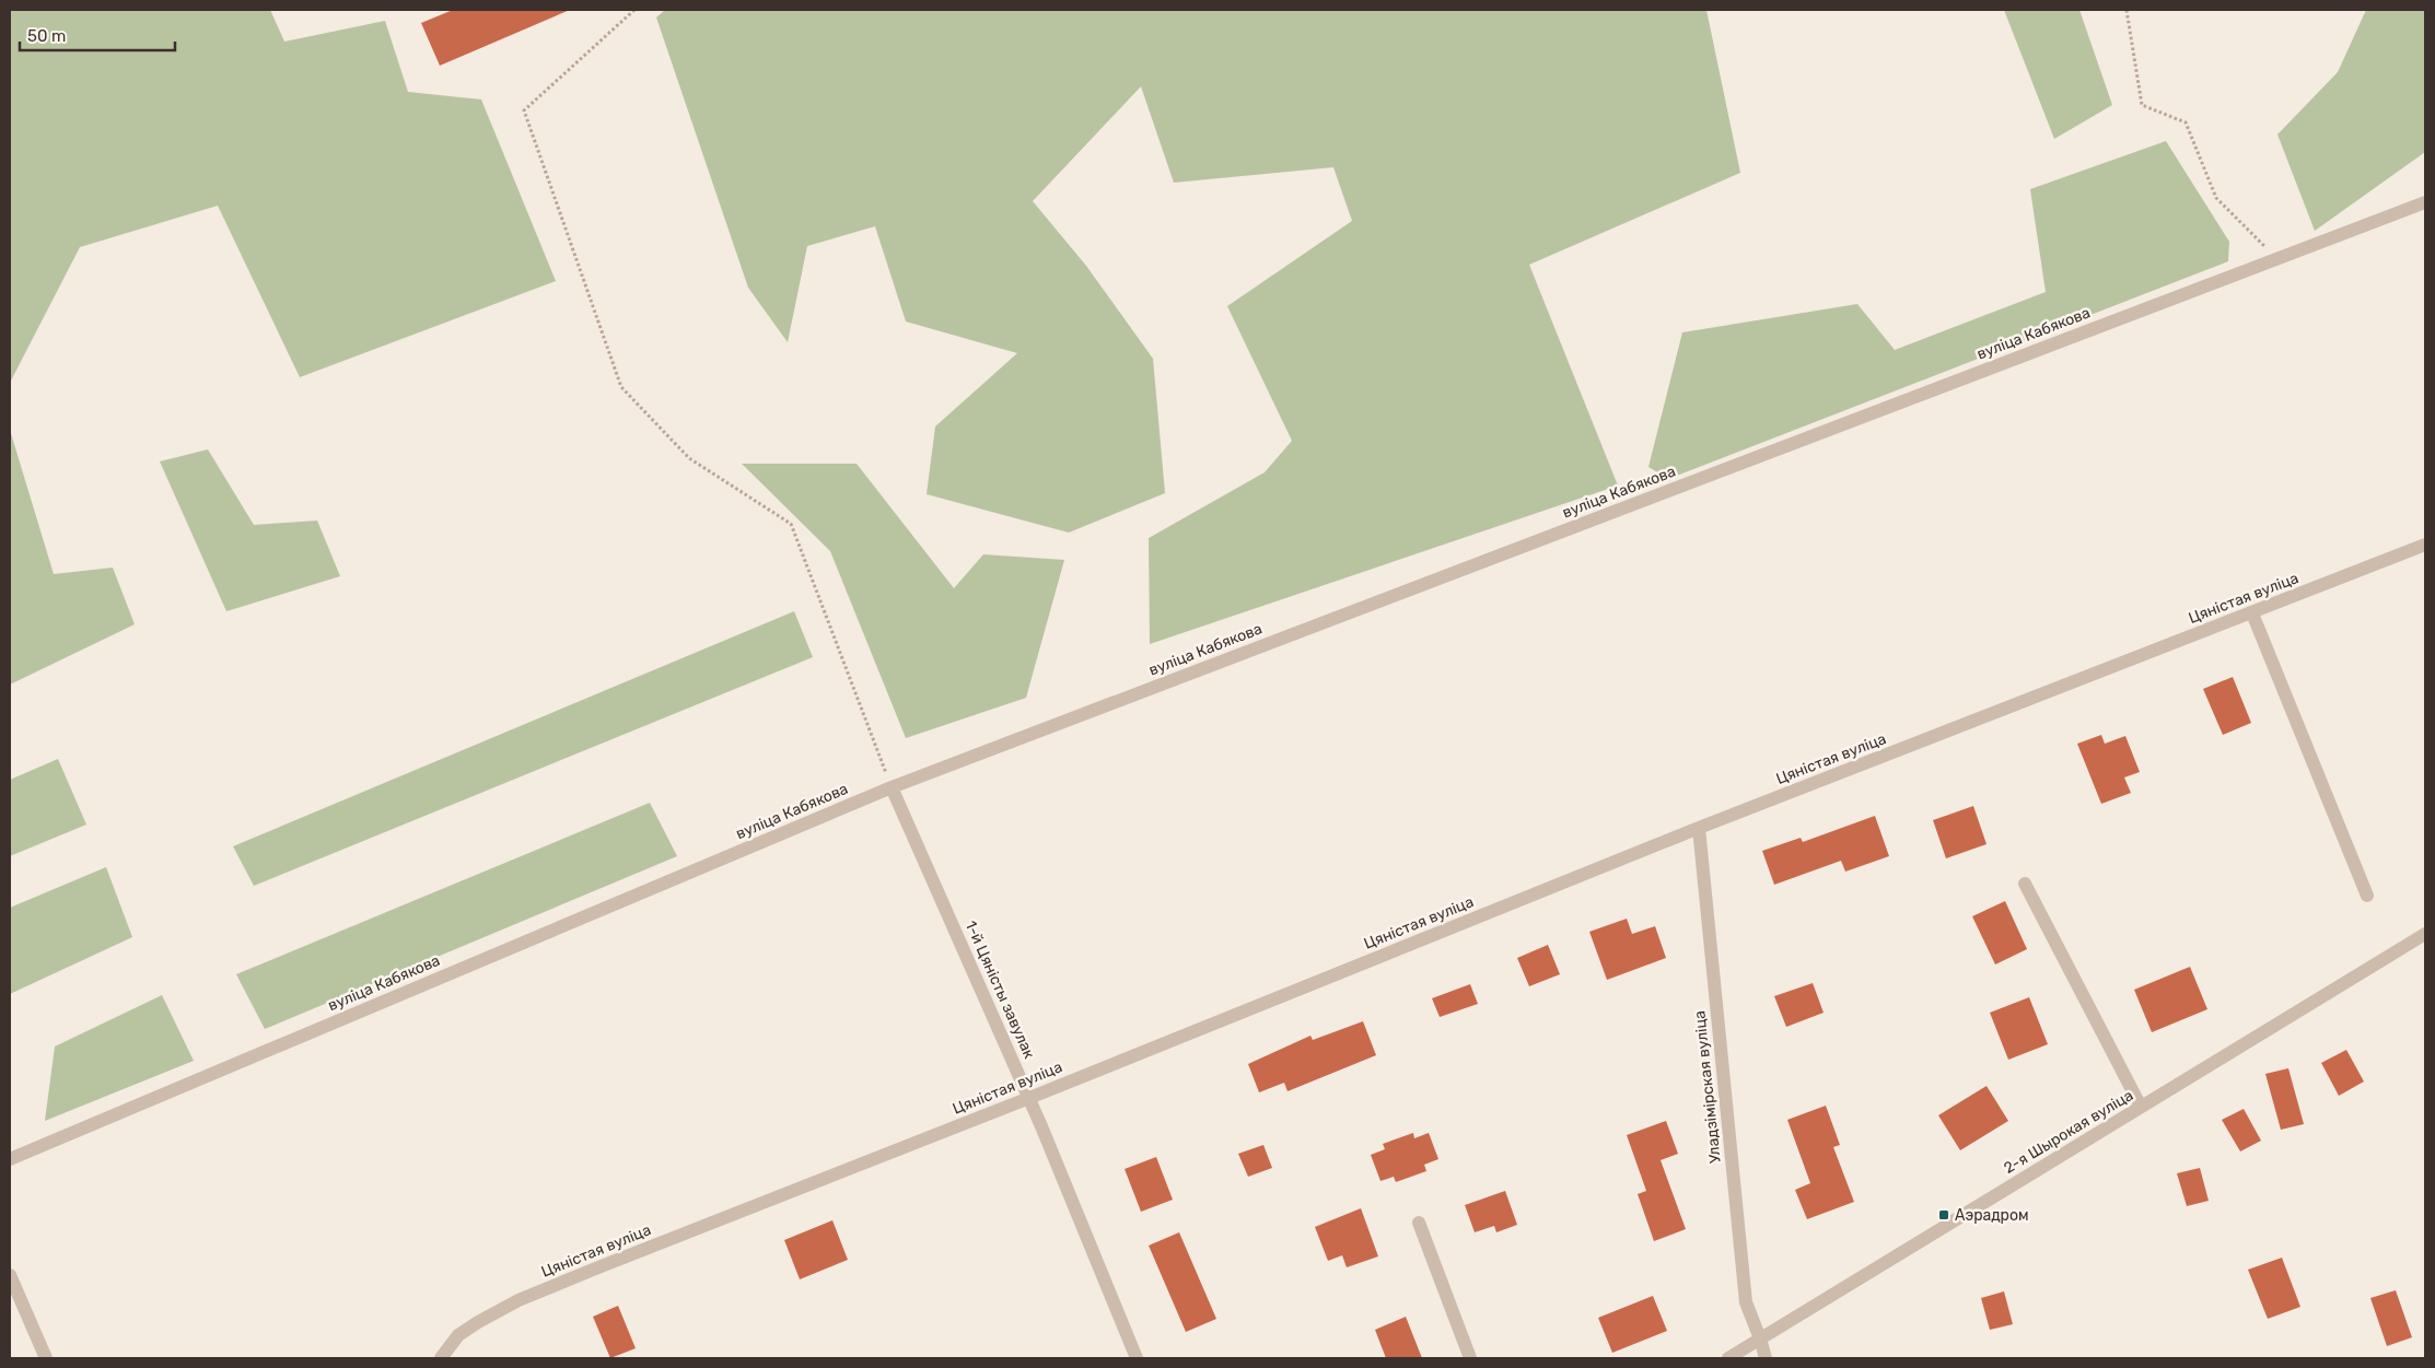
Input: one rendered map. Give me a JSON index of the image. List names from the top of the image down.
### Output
{
  "streets": {
    "street": [
      "вуліца Кабякова",
      "Цяністая вуліца",
      "1-й Цяністы завулак",
      "Уладзімірская вуліца",
      "2-я Шырокая вуліца"
    ]
  },
  "crossings": [
    ["вуліца Кабякова", "1-й Цяністы завулак"],
    ["Цяністая вуліца", "1-й Цяністы завулак"],
    ["Цяністая вуліца", "Уладзімірская вуліца"],
    ["Уладзімірская вуліца", "2-я Шырокая вуліца"]
  ],
  "places": {
    "transit": ["Аэрадром"]
  },
  "scale_bar": "50 m"
}
